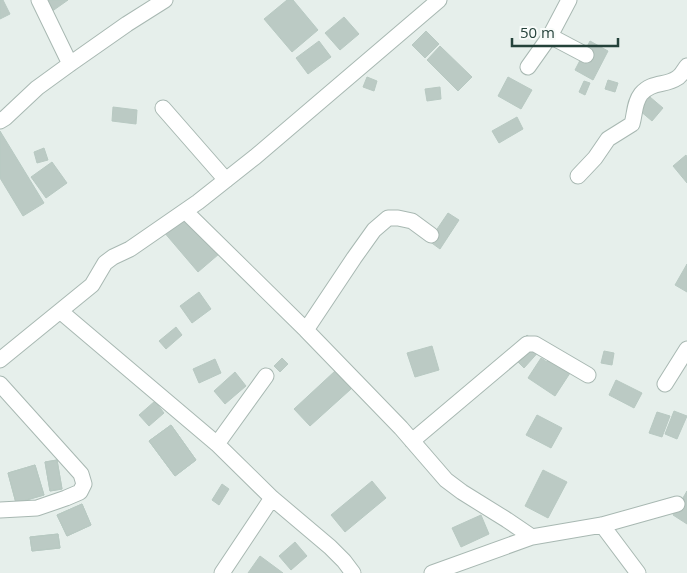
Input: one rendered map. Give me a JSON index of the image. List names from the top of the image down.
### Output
{
  "scale_bar": "50 m"
}
